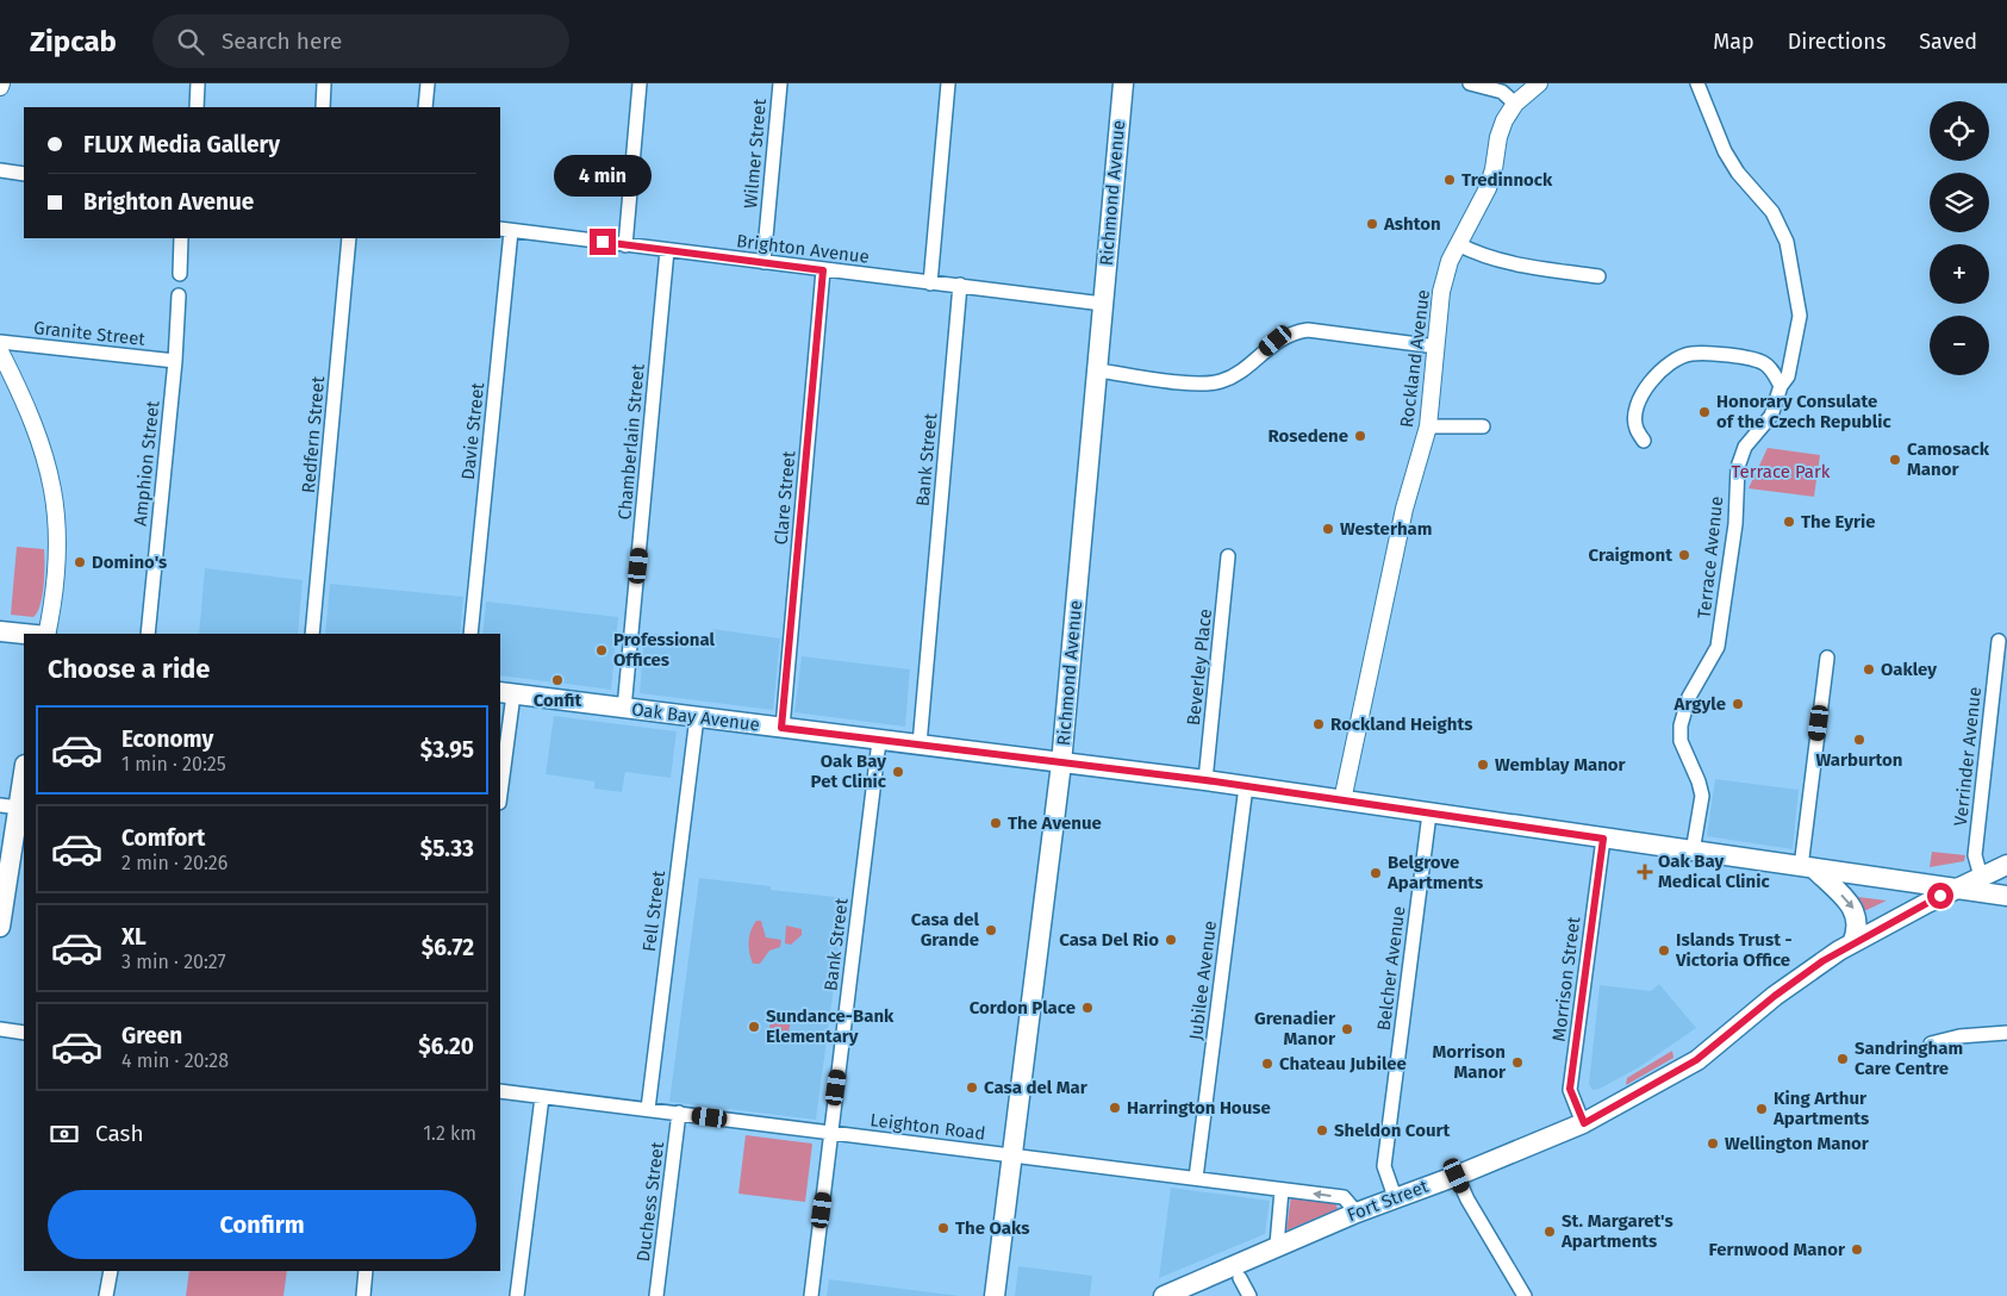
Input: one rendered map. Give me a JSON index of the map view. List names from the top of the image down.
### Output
{
  "streets": {
    "main road": ["Richmond Avenue", "Oak Bay Avenue", "Fort Street"],
    "street": [
      "Wilmer Street",
      "Brighton Avenue",
      "Granite Street",
      "Rockland Avenue",
      "Davie Street",
      "Redfern Street",
      "Chamberlain Street",
      "Bank Street",
      "Amphion Street",
      "Clare Street",
      "Terrace Avenue",
      "Beverley Place",
      "Verrinder Avenue",
      "Fell Street",
      "Belcher Avenue",
      "Morrison Street",
      "Jubilee Avenue",
      "Leighton Road",
      "Duchess Street"
    ]
  },
  "crossings": [
    ["Wilmer Street", "Brighton Avenue"],
    ["Richmond Avenue", "Brighton Avenue"],
    ["Richmond Avenue", "Oak Bay Avenue"],
    ["Richmond Avenue", "Leighton Road"],
    ["Brighton Avenue", "Davie Street"],
    ["Brighton Avenue", "Chamberlain Street"],
    ["Brighton Avenue", "Bank Street"],
    ["Brighton Avenue", "Clare Street"],
    ["Granite Street", "Amphion Street"],
    ["Rockland Avenue", "Oak Bay Avenue"],
    ["Chamberlain Street", "Oak Bay Avenue"],
    ["Bank Street", "Oak Bay Avenue"],
    ["Bank Street", "Leighton Road"],
    ["Clare Street", "Oak Bay Avenue"],
    ["Terrace Avenue", "Oak Bay Avenue"],
    ["Beverley Place", "Oak Bay Avenue"],
    ["Oak Bay Avenue", "Fell Street"],
    ["Oak Bay Avenue", "Belcher Avenue"],
    ["Oak Bay Avenue", "Morrison Street"],
    ["Oak Bay Avenue", "Jubilee Avenue"],
    ["Oak Bay Avenue", "Fort Street"],
    ["Verrinder Avenue", "Fort Street"],
    ["Fell Street", "Leighton Road"],
    ["Belcher Avenue", "Fort Street"],
    ["Morrison Street", "Fort Street"],
    ["Jubilee Avenue", "Leighton Road"],
    ["Leighton Road", "Fort Street"],
    ["Leighton Road", "Duchess Street"]
  ],
  "parks": ["Terrace Park"],
  "places": {
    "other": [
      "Tredinnock",
      "Ashton",
      "Honorary Consulate of the Czech Republic",
      "Rosedene",
      "Camosack Manor",
      "The Eyrie",
      "Westerham",
      "Craigmont",
      "Domino's",
      "Professional Offices",
      "Oakley",
      "Confit",
      "Argyle",
      "Rockland Heights",
      "Warburton",
      "Wemblay Manor",
      "Oak Bay Pet Clinic",
      "The Avenue",
      "Belgrove Apartments",
      "Casa del Grande",
      "Casa Del Rio",
      "Islands Trust - Victoria Office",
      "Cordon Place",
      "Sundance-Bank Elementary",
      "Grenadier Manor",
      "Sandringham Care Centre",
      "Morrison Manor",
      "Chateau Jubilee",
      "Casa del Mar",
      "Harrington House",
      "King Arthur Apartments",
      "Sheldon Court",
      "Wellington Manor",
      "The Oaks",
      "St. Margaret's Apartments",
      "Fernwood Manor"
    ],
    "health": ["Oak Bay Medical Clinic"]
  },
  "page": {
    "header": "Zipcab",
    "search": "Search here",
    "nav": ["Map", "Directions", "Saved"],
    "map_buttons": ["+", "−"],
    "banner": ["FLUX Media Gallery", "Brighton Avenue"],
    "bubble": "4 min",
    "heading": "Choose a ride",
    "list": [
      {
        "name": "Economy",
        "note": "1 min · 20:25",
        "value": "$3.95"
      },
      {
        "name": "Comfort",
        "note": "2 min · 20:26",
        "value": "$5.33"
      },
      {
        "name": "XL",
        "note": "3 min · 20:27",
        "value": "$6.72"
      },
      {
        "name": "Green",
        "note": "4 min · 20:28",
        "value": "$6.20"
      }
    ],
    "pay": ["Cash", "1.2 km"],
    "buttons": "Confirm"
  }
}
